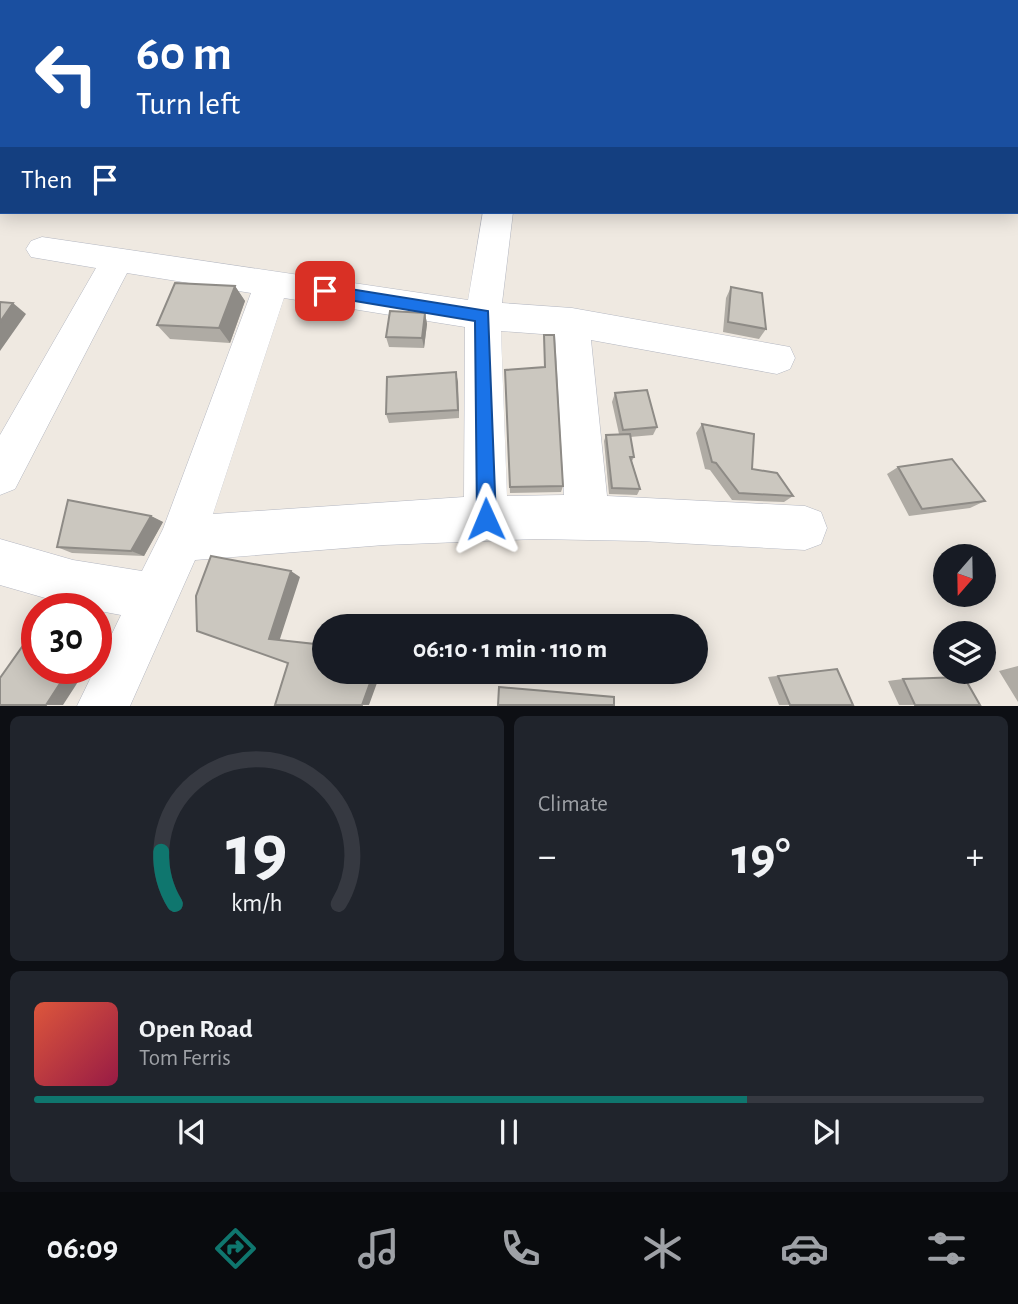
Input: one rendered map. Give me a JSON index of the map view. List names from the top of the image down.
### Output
{
  "north": "bottom",
  "page": {
    "turn": ["60 m", "Turn left"],
    "then": "Then",
    "limit": "30",
    "trip": "06:10 · 1 min · 110 m",
    "tile": "Climate",
    "heat": ["−", "19°", "+"],
    "song": ["Open Road", "Tom Ferris"],
    "tabs": "06:09",
    "gauge": ["19", "km/h"]
  }
}
